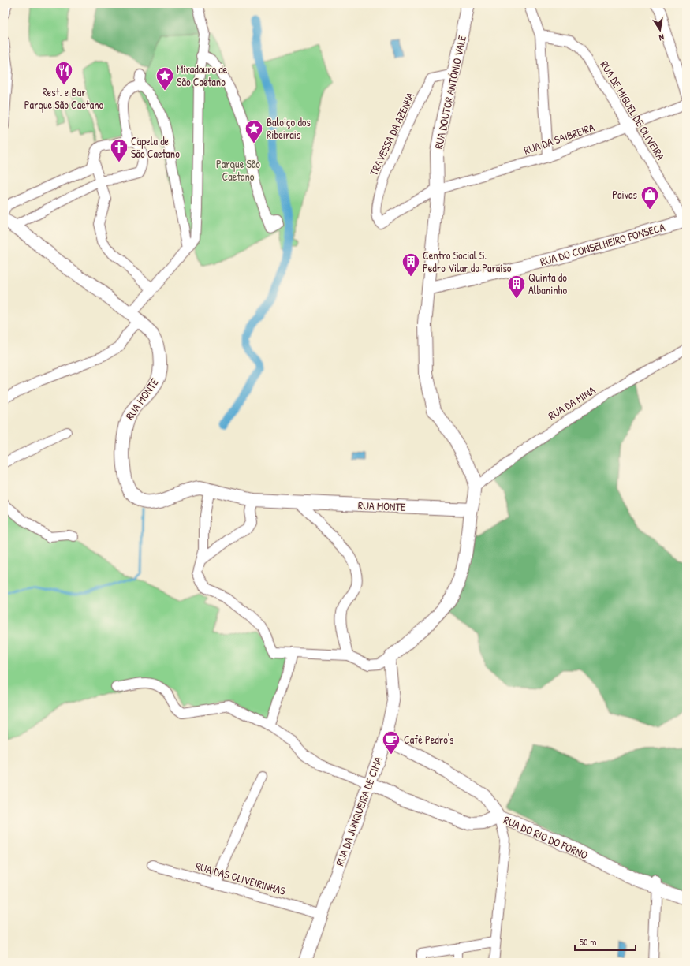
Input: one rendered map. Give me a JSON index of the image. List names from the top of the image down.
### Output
{
  "streets": {
    "main road": [
      "RUA DOUTOR ANTÓNIO VALE",
      "RUA DO CONSELHEIRO FONSECA",
      "RUA MONTE",
      "RUA DA JUNQUEIRA DE CIMA",
      "RUA DO RIO DO FORNO"
    ],
    "street": [
      "RUA DE MIGUEL DE OLIVEIRA",
      "TRAVESSA DA AZENHA",
      "RUA DA SAIBREIRA",
      "RUA DA MINA",
      "RUA DAS OLIVEIRINHAS"
    ]
  },
  "crossings": [
    ["RUA DOUTOR ANTÓNIO VALE", "TRAVESSA DA AZENHA"],
    ["RUA DOUTOR ANTÓNIO VALE", "RUA DA SAIBREIRA"],
    ["RUA DOUTOR ANTÓNIO VALE", "RUA DO CONSELHEIRO FONSECA"],
    ["RUA DOUTOR ANTÓNIO VALE", "RUA DA MINA"],
    ["RUA DE MIGUEL DE OLIVEIRA", "RUA DA SAIBREIRA"],
    ["RUA DE MIGUEL DE OLIVEIRA", "RUA DO CONSELHEIRO FONSECA"],
    ["TRAVESSA DA AZENHA", "RUA DA SAIBREIRA"],
    ["RUA DA JUNQUEIRA DE CIMA", "RUA DO RIO DO FORNO"],
    ["RUA DA JUNQUEIRA DE CIMA", "RUA DAS OLIVEIRINHAS"]
  ],
  "parks": ["Parque São Caetano"],
  "places": {
    "restaurant": ["Rest. e Bar Parque São Caetano"],
    "place": ["Miradouro de São Caetano", "Baloiço dos Ribeirais"],
    "church": ["Capela de São Caetano"],
    "shop": ["Paivas"],
    "building": ["Centro Social S. Pedro Vilar do Paraíso", "Quinta do Albaninho"],
    "cafe": ["Café Pedro's"]
  },
  "scale_bar": "50 m",
  "north": "bottom"
}
